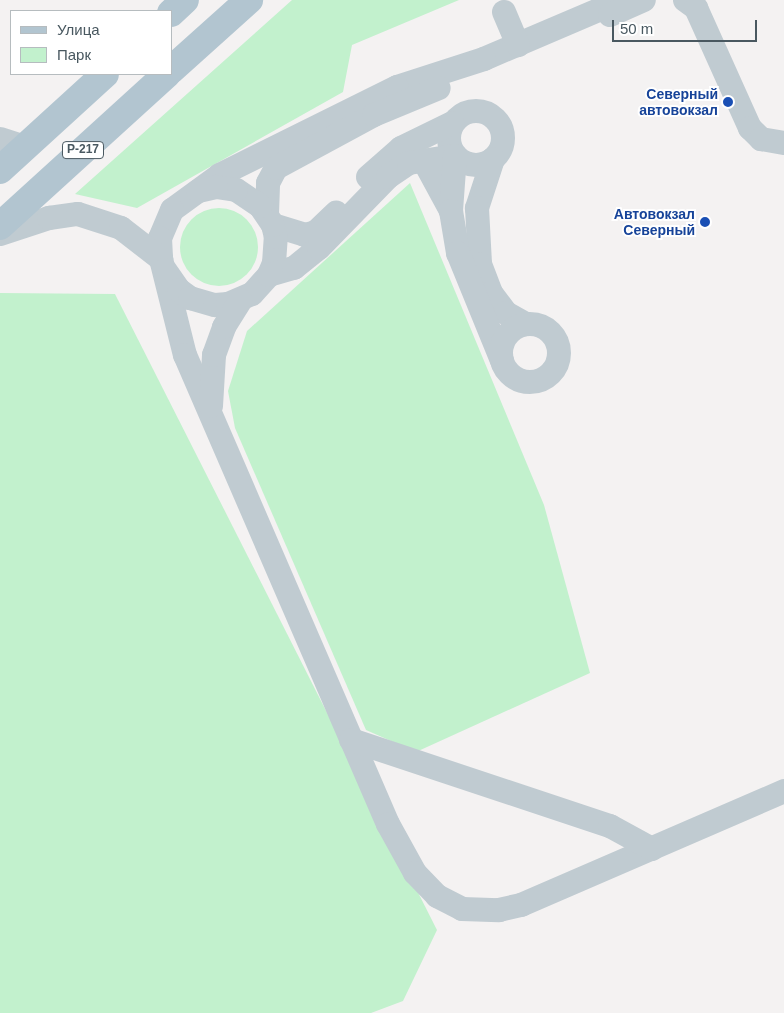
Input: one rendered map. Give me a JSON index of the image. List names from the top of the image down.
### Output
{
  "streets": {
    "main road": ["Р-217"]
  },
  "places": ["Северный автовокзал", "Автовокзал Северный"],
  "legend": ["Улица", "Парк"],
  "scale_bar": "50 m"
}
